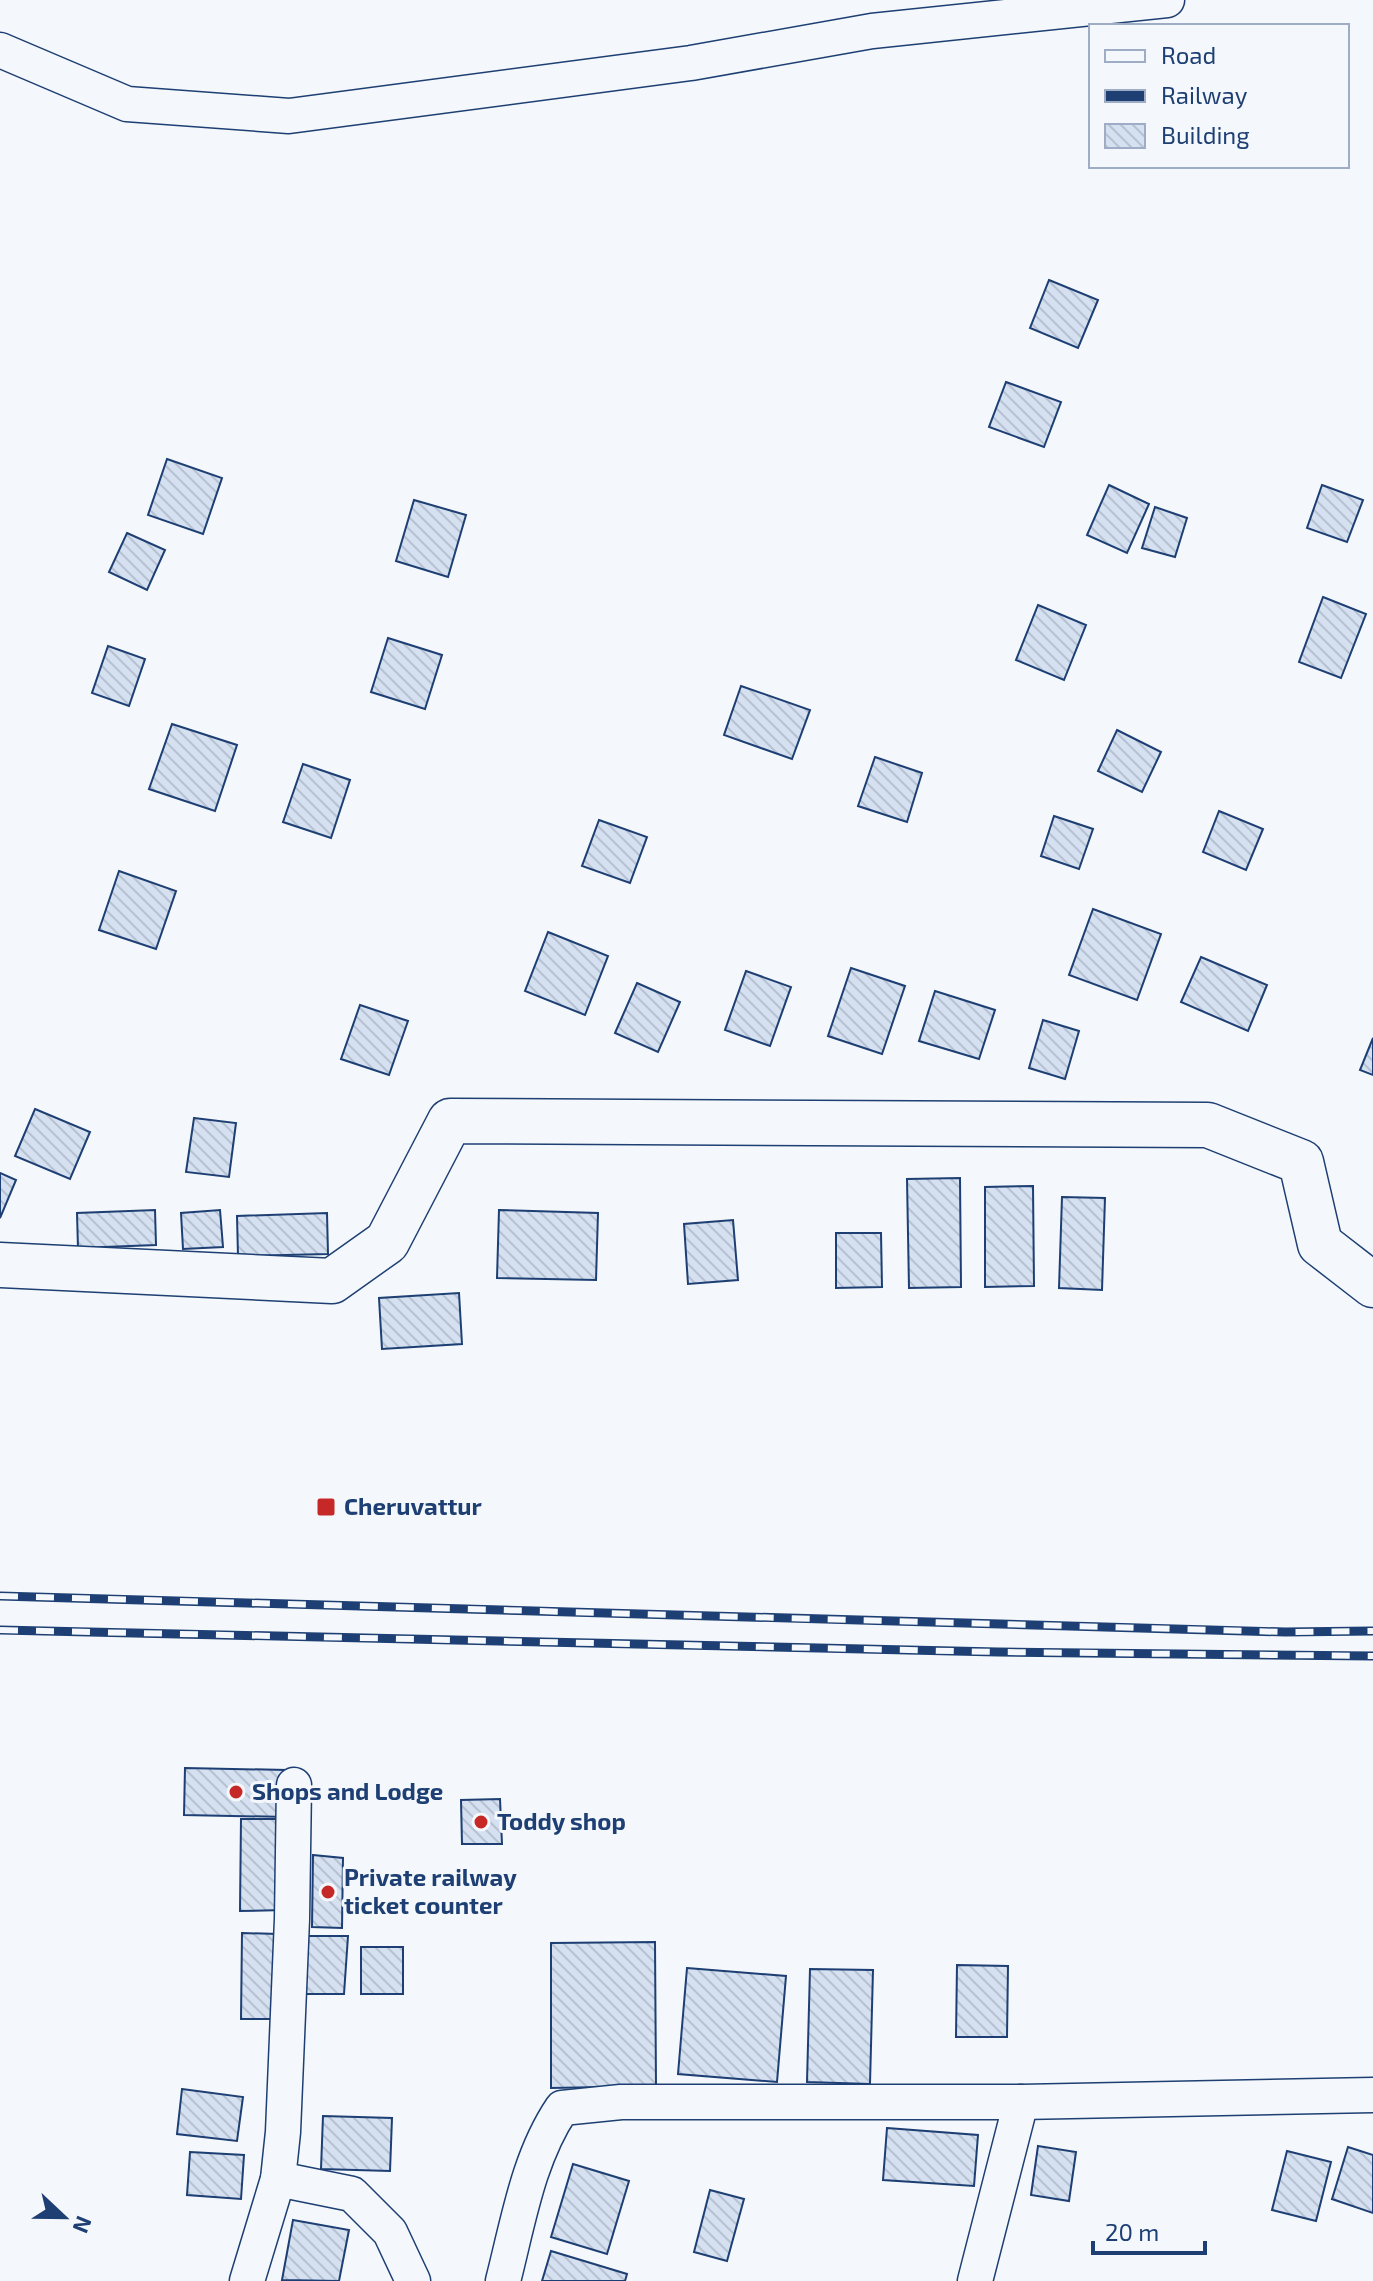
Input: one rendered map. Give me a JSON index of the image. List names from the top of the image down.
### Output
{
  "places": {
    "transit": ["Cheruvattur"],
    "other": ["Shops and Lodge", "Toddy shop", "Private railway ticket counter"]
  },
  "legend": ["Road", "Railway", "Building"],
  "scale_bar": "20 m",
  "north": "right"
}
